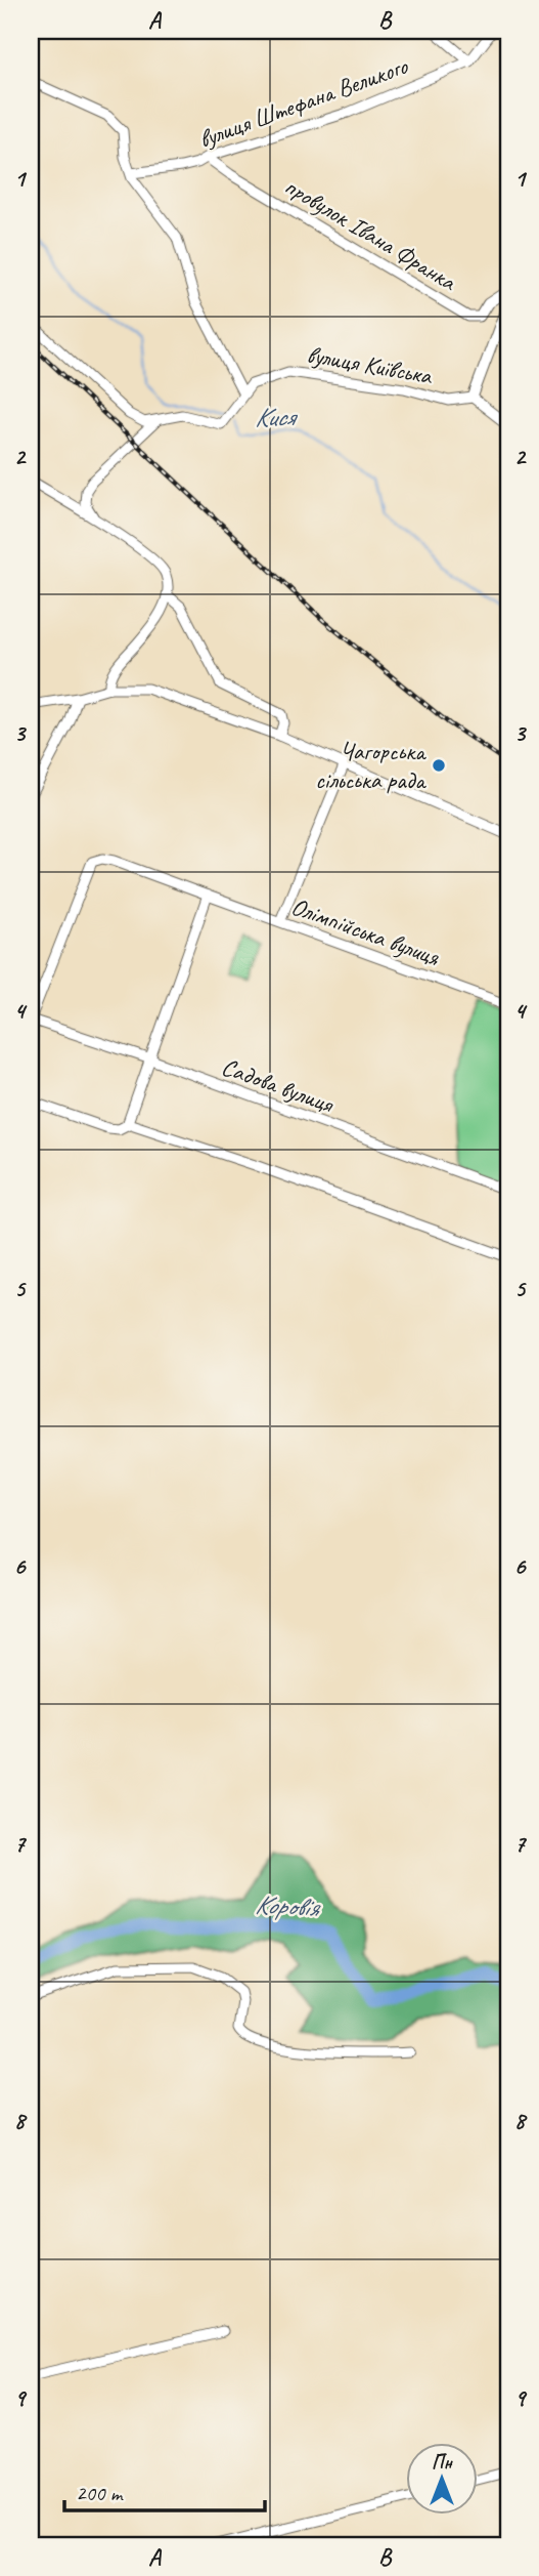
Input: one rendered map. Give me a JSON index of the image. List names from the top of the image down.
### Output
{
  "streets": {
    "street": [
      "вулиця Штефана Великого",
      "провулок Івана Франка",
      "вулиця Київська",
      "Олімпійська вулиця",
      "Садова вулиця"
    ]
  },
  "crossings": [
    ["вулиця Штефана Великого", "провулок Івана Франка"],
    ["Олімпійська вулиця", "Садова вулиця"]
  ],
  "water": ["Кися", "Коровія"],
  "places": ["Чагорська сільська рада"],
  "scale_bar": "200 m",
  "north": "top",
  "grid": {
    "columns": ["A", "B"],
    "rows": [
      "1",
      "2",
      "3",
      "4",
      "5",
      "6",
      "7",
      "8",
      "9"
    ]
  }
}
